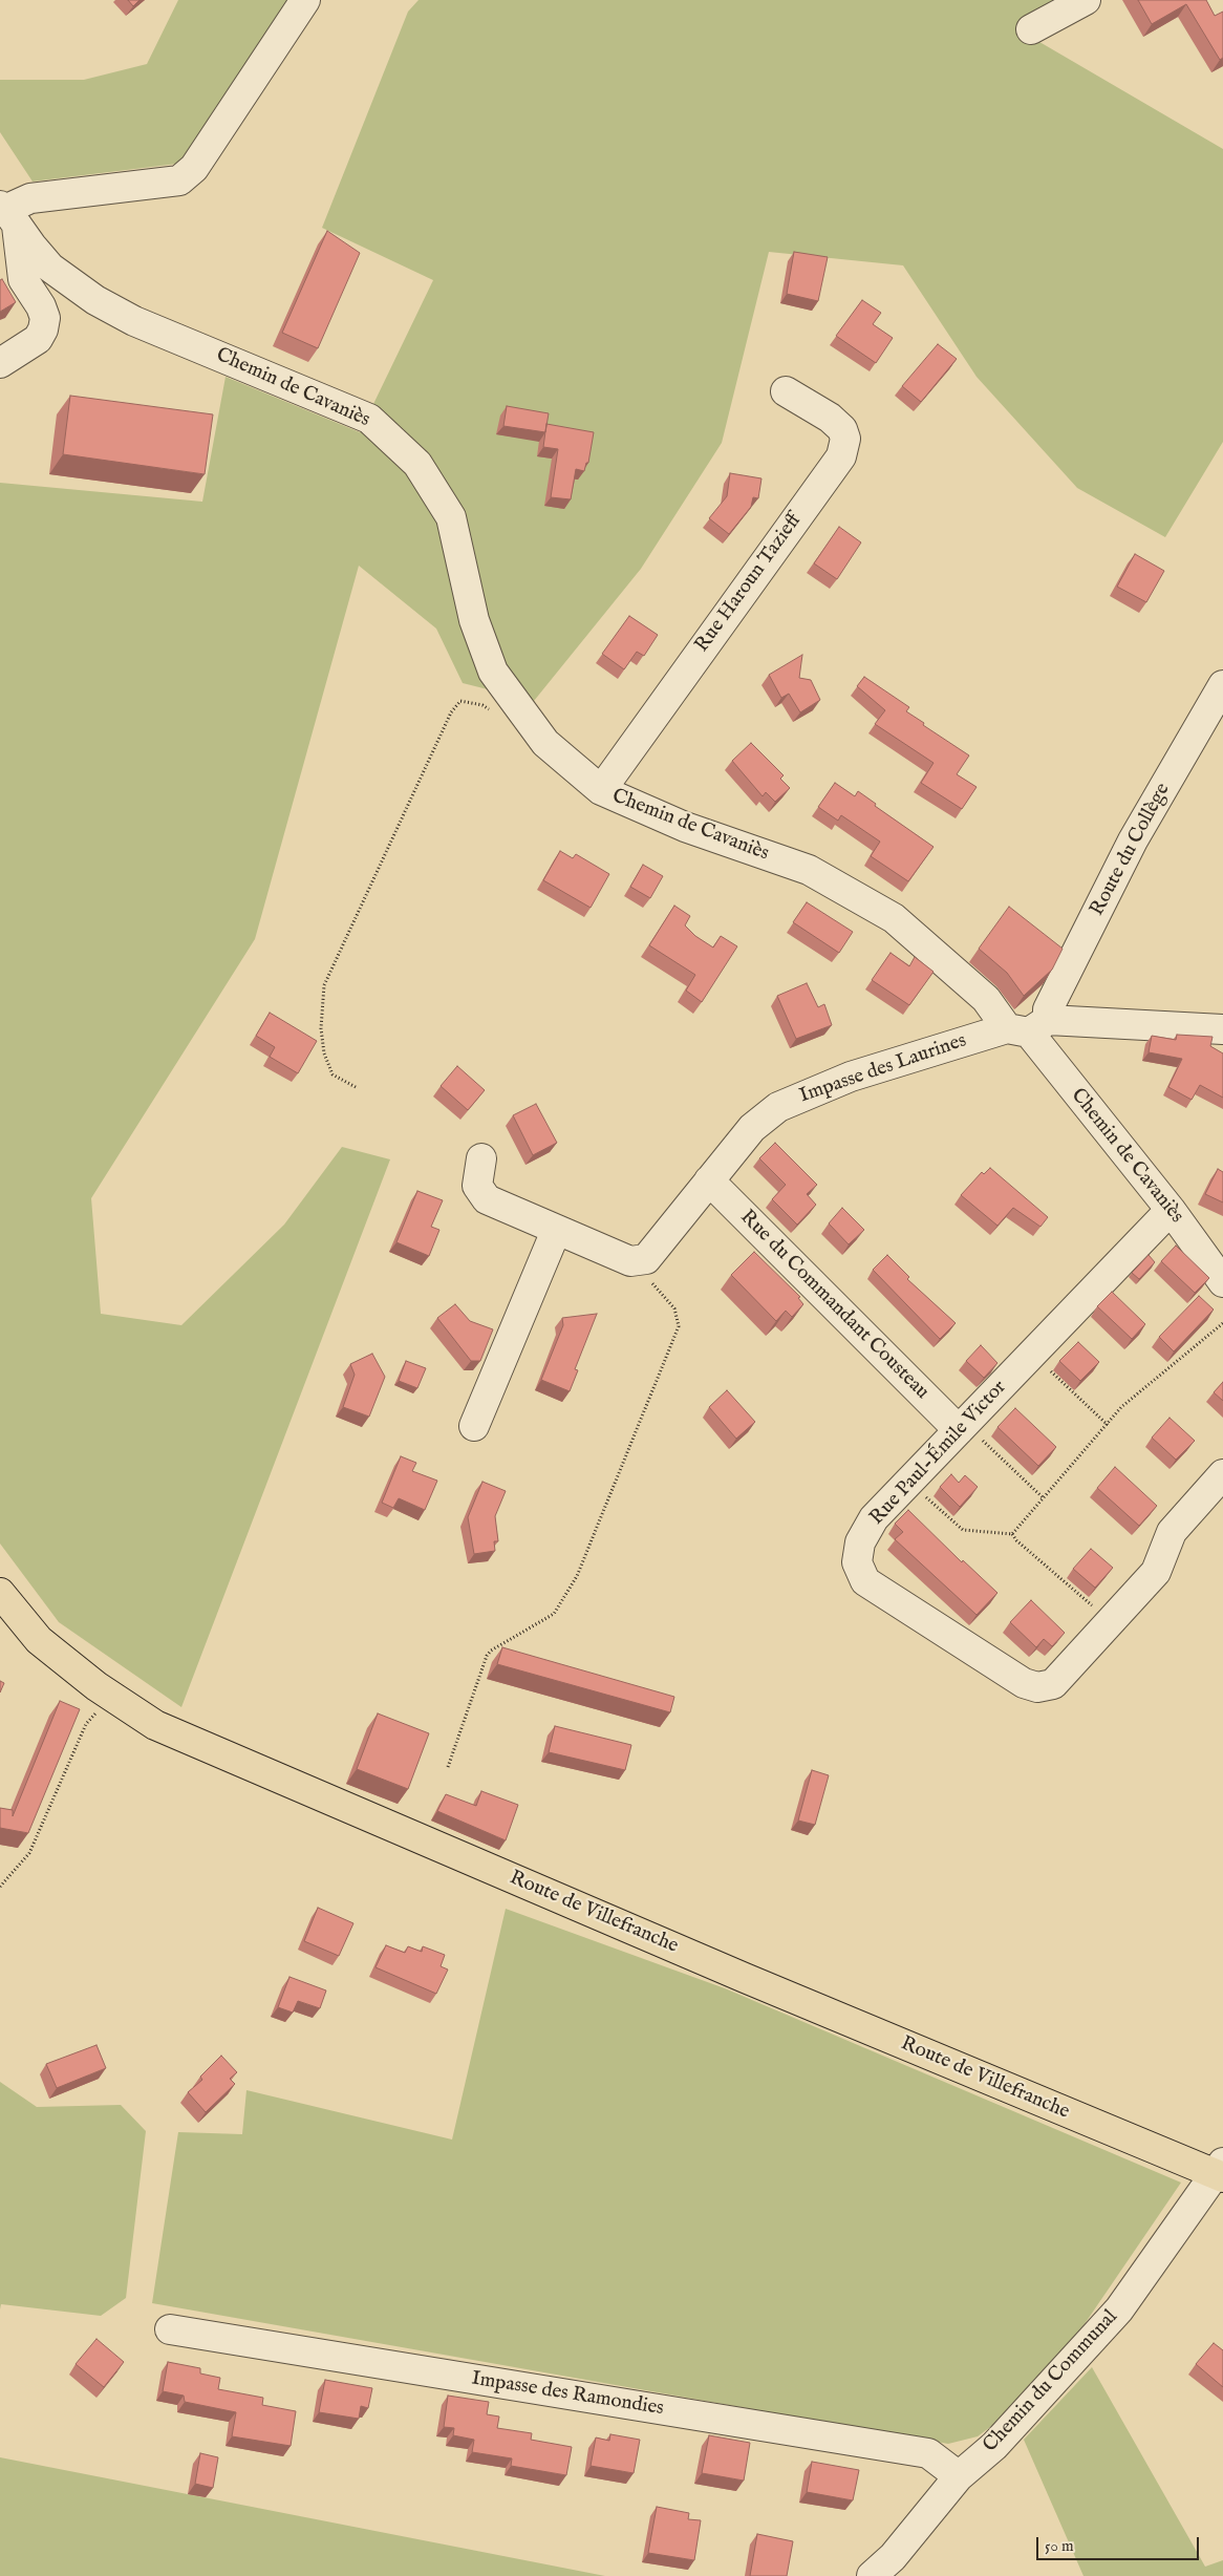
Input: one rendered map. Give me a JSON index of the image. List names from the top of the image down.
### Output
{
  "streets": {
    "main road": ["Route de Villefranche"],
    "street": [
      "Chemin de Cavaniès",
      "Rue Haroun Tazieff",
      "Route du Collège",
      "Impasse des Laurines",
      "Rue du Commandant Cousteau",
      "Rue Paul-Émile Victor",
      "Chemin du Communal",
      "Impasse des Ramondies"
    ]
  },
  "crossings": [
    ["Chemin de Cavaniès", "Rue Haroun Tazieff"],
    ["Chemin de Cavaniès", "Route du Collège"],
    ["Chemin de Cavaniès", "Impasse des Laurines"],
    ["Chemin de Cavaniès", "Rue Paul-Émile Victor"],
    ["Route du Collège", "Impasse des Laurines"],
    ["Impasse des Laurines", "Rue du Commandant Cousteau"],
    ["Rue du Commandant Cousteau", "Rue Paul-Émile Victor"],
    ["Route de Villefranche", "Chemin du Communal"],
    ["Chemin du Communal", "Impasse des Ramondies"]
  ],
  "scale_bar": "50 m"
}
